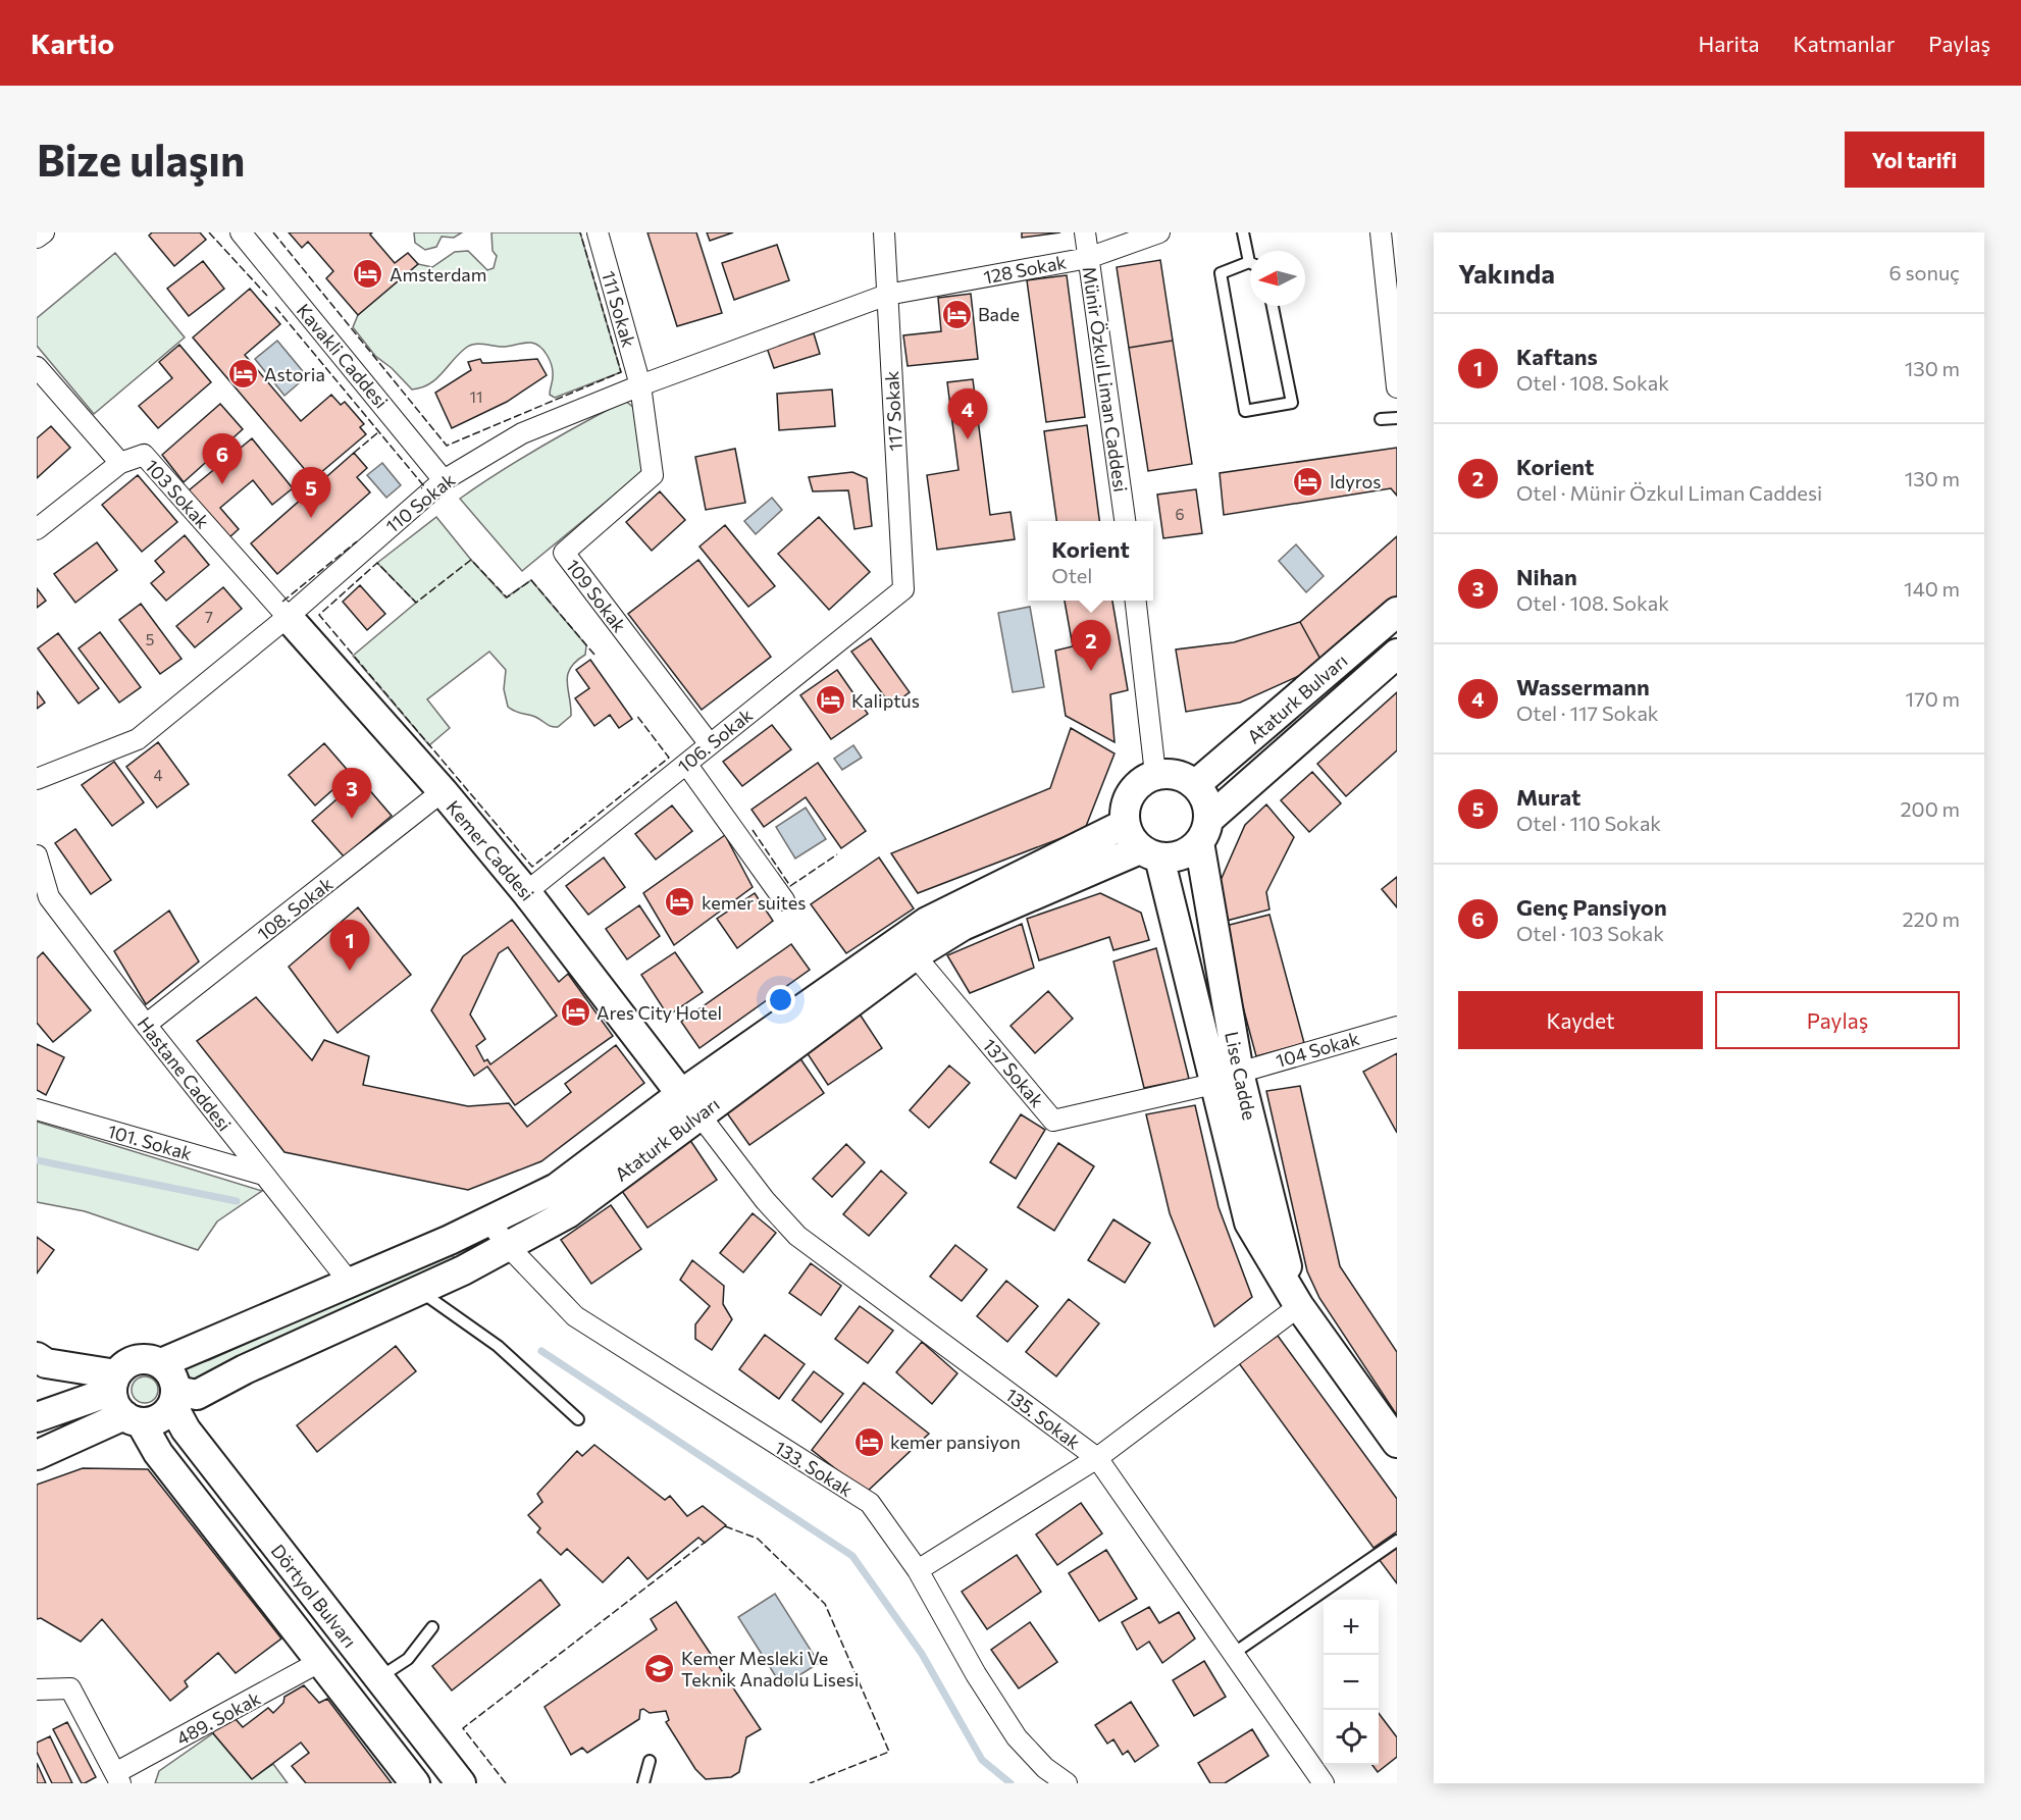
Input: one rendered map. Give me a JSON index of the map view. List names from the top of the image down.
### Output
{
  "streets": {
    "main road": [
      "Ataturk Bulvarı",
      "Kemer Caddesi",
      "Lise Cadde",
      "Dörtyol Bulvarı"
    ],
    "street": [
      "128 Sokak",
      "111 Sokak",
      "Kavakli Caddesi",
      "Münir Özkul Liman Caddesi",
      "117 Sokak",
      "103 Sokak",
      "110 Sokak",
      "109 Sokak",
      "106. Sokak",
      "108. Sokak",
      "104 Sokak",
      "137 Sokak",
      "Hastane Caddesi",
      "101. Sokak",
      "135. Sokak",
      "133. Sokak",
      "489. Sokak"
    ]
  },
  "crossings": [
    ["128 Sokak", "Münir Özkul Liman Caddesi"],
    ["128 Sokak", "117 Sokak"],
    ["128 Sokak", "110 Sokak"],
    ["111 Sokak", "110 Sokak"],
    ["111 Sokak", "109 Sokak"],
    ["Kavakli Caddesi", "110 Sokak"],
    ["117 Sokak", "110 Sokak"],
    ["117 Sokak", "106. Sokak"],
    ["103 Sokak", "110 Sokak"],
    ["103 Sokak", "Kemer Caddesi"],
    ["110 Sokak", "109 Sokak"],
    ["110 Sokak", "Kemer Caddesi"],
    ["109 Sokak", "106. Sokak"],
    ["Ataturk Bulvarı", "Kemer Caddesi"],
    ["Ataturk Bulvarı", "137 Sokak"],
    ["Ataturk Bulvarı", "Hastane Caddesi"],
    ["Ataturk Bulvarı", "Lise Cadde"],
    ["Ataturk Bulvarı", "135. Sokak"],
    ["Ataturk Bulvarı", "133. Sokak"],
    ["Ataturk Bulvarı", "Dörtyol Bulvarı"],
    ["106. Sokak", "Kemer Caddesi"],
    ["Kemer Caddesi", "108. Sokak"],
    ["Kemer Caddesi", "135. Sokak"],
    ["108. Sokak", "Hastane Caddesi"],
    ["104 Sokak", "137 Sokak"],
    ["104 Sokak", "Lise Cadde"],
    ["137 Sokak", "Lise Cadde"],
    ["Hastane Caddesi", "101. Sokak"],
    ["Dörtyol Bulvarı", "489. Sokak"]
  ],
  "places": {
    "hotel": [
      "Amsterdam",
      "Bade",
      "Astoria",
      "Idyros",
      "Kaliptus",
      "kemer suites",
      "Ares City Hotel",
      "kemer pansiyon"
    ],
    "school or university": ["Kemer Mesleki Ve Teknik Anadolu Lisesi"]
  },
  "house_numbers": [
    "11",
    "6",
    "7",
    "5",
    "4"
  ],
  "north": "left",
  "page": {
    "header": "Kartio",
    "nav": ["Harita", "Katmanlar", "Paylaş"],
    "buttons": [
      "Yol tarifi",
      ["Kaydet", "Paylaş"]
    ],
    "title": "Bize ulaşın",
    "heading": ["Yakında", "6 sonuç"],
    "list": [
      {
        "mark": "1",
        "name": "Kaftans",
        "note": "Otel · 108. Sokak",
        "value": "130 m"
      },
      {
        "mark": "2",
        "name": "Korient",
        "note": "Otel · Münir Özkul Liman Caddesi",
        "value": "130 m"
      },
      {
        "mark": "3",
        "name": "Nihan",
        "note": "Otel · 108. Sokak",
        "value": "140 m"
      },
      {
        "mark": "4",
        "name": "Wassermann",
        "note": "Otel · 117 Sokak",
        "value": "170 m"
      },
      {
        "mark": "5",
        "name": "Murat",
        "note": "Otel · 110 Sokak",
        "value": "200 m"
      },
      {
        "mark": "6",
        "name": "Genç Pansiyon",
        "note": "Otel · 103 Sokak",
        "value": "220 m"
      }
    ],
    "pins": [
      "4",
      "6",
      "5",
      "2",
      "3",
      "1"
    ],
    "popup": ["Korient", "Otel"],
    "map_buttons": ["+", "−"]
  }
}
